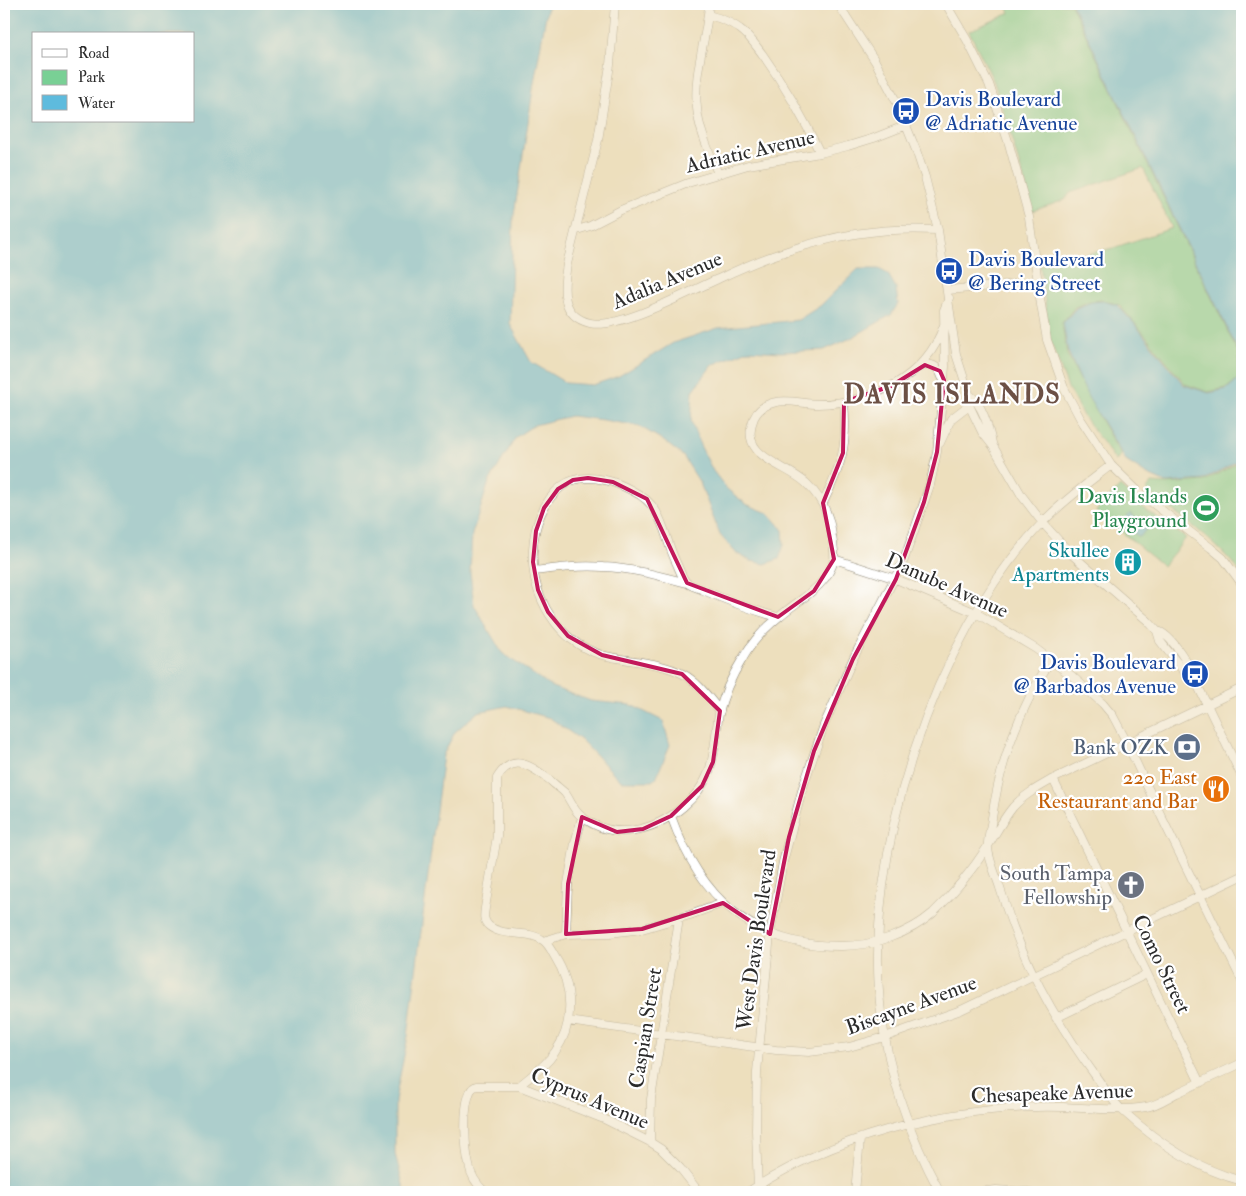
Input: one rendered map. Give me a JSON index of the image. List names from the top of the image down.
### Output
{
  "streets": {
    "street": [
      "Adriatic Avenue",
      "Adalia Avenue",
      "Danube Avenue",
      "West Davis Boulevard",
      "Como Street",
      "Biscayne Avenue",
      "Caspian Street",
      "Chesapeake Avenue",
      "Cyprus Avenue"
    ]
  },
  "crossings": [
    ["Adriatic Avenue", "Adalia Avenue"],
    ["Danube Avenue", "West Davis Boulevard"],
    ["Danube Avenue", "Biscayne Avenue"],
    ["West Davis Boulevard", "Biscayne Avenue"],
    ["West Davis Boulevard", "Chesapeake Avenue"],
    ["Como Street", "Biscayne Avenue"],
    ["Como Street", "Chesapeake Avenue"],
    ["Biscayne Avenue", "Caspian Street"],
    ["Caspian Street", "Cyprus Avenue"]
  ],
  "districts": ["DAVIS ISLANDS"],
  "places": {
    "bus stop": ["Davis Boulevard @ Adriatic Avenue", "Davis Boulevard @ Bering Street", "Davis Boulevard @ Barbados Avenue"],
    "sports": ["Davis Islands Playground"],
    "building": ["Skullee Apartments"],
    "bank": ["Bank OZK"],
    "restaurant": ["220 East Restaurant and Bar"],
    "church": ["South Tampa Fellowship"]
  },
  "legend": ["Road", "Park", "Water"]
}
